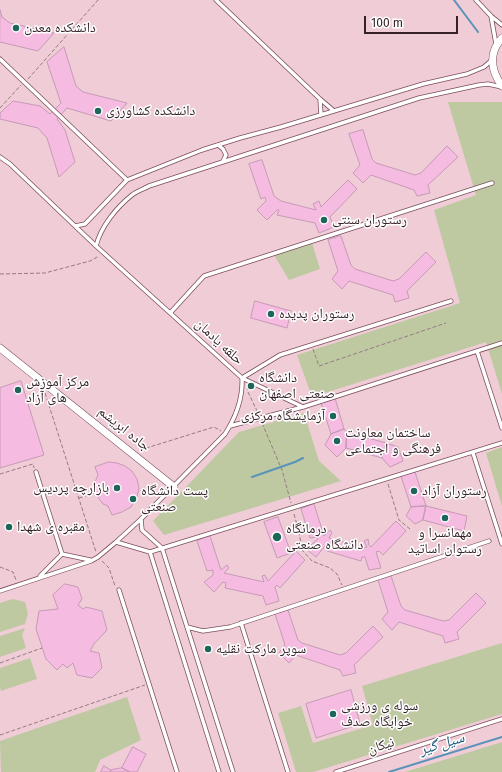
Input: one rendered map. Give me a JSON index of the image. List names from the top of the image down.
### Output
{
  "streets": {
    "street": ["جاده ابریشم"],
    "lane": ["حلقه یادمان", "نیکان"]
  },
  "crossings": [
    ["حلقه یادمان", "جاده ابریشم"]
  ],
  "water": ["سیل گیر"],
  "places": [
    "دانشکده معدن",
    "دانشکده کشاورزی",
    "رستوران سنتی",
    "رستوران پدیده",
    "دانشگاه صنعتی اصفهان",
    "مرکز آموزش های آزاد",
    "آزمایشگاه مرکزی",
    "ساختمان معاونت فرهنگی و اجتماعی",
    "بازارچه پردیس",
    "رستوران آزاد",
    "پست دانشگاه صنعتی",
    "مهمانسرا و رستوان اساتید",
    "مقبره ی شهدا",
    "درمانگاه دانشگاه صنعتی",
    "سوپر مارکت نقلیه",
    "سوله ی ورزشی خوابگاه صدف"
  ],
  "scale_bar": "100 m"
}
